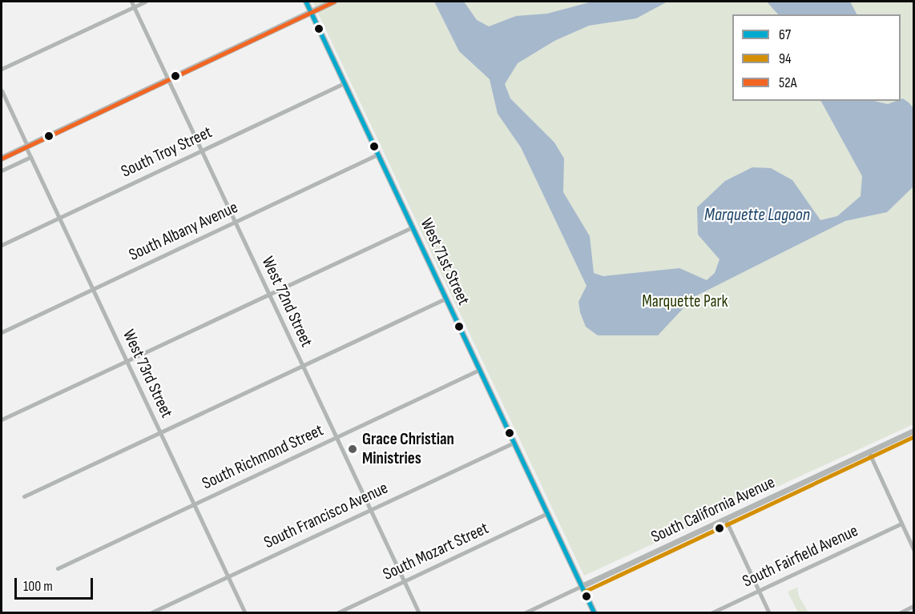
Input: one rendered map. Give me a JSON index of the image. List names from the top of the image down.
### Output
{
  "streets": {
    "main road": ["West 71st Street"],
    "street": [
      "South Troy Street",
      "South Albany Avenue",
      "West 72nd Street",
      "West 73rd Street",
      "South Richmond Street",
      "South California Avenue",
      "South Francisco Avenue",
      "South Mozart Street",
      "South Fairfield Avenue"
    ]
  },
  "crossings": [
    ["South Troy Street", "West 71st Street"],
    ["South Troy Street", "West 72nd Street"],
    ["South Troy Street", "West 73rd Street"],
    ["South Albany Avenue", "West 71st Street"],
    ["South Albany Avenue", "West 72nd Street"],
    ["South Albany Avenue", "West 73rd Street"],
    ["West 71st Street", "South Richmond Street"],
    ["West 71st Street", "South California Avenue"],
    ["West 71st Street", "South Francisco Avenue"],
    ["West 71st Street", "South Mozart Street"],
    ["West 72nd Street", "South Richmond Street"],
    ["West 72nd Street", "South Francisco Avenue"],
    ["West 72nd Street", "South Mozart Street"],
    ["West 73rd Street", "South Richmond Street"],
    ["West 73rd Street", "South Francisco Avenue"]
  ],
  "water": ["Marquette Lagoon"],
  "parks": ["Marquette Park"],
  "places": ["Grace Christian Ministries"],
  "lines": ["transit line 67", "transit line 52A", "transit line 94"],
  "legend": ["67", "94", "52A"],
  "scale_bar": "100 m"
}
